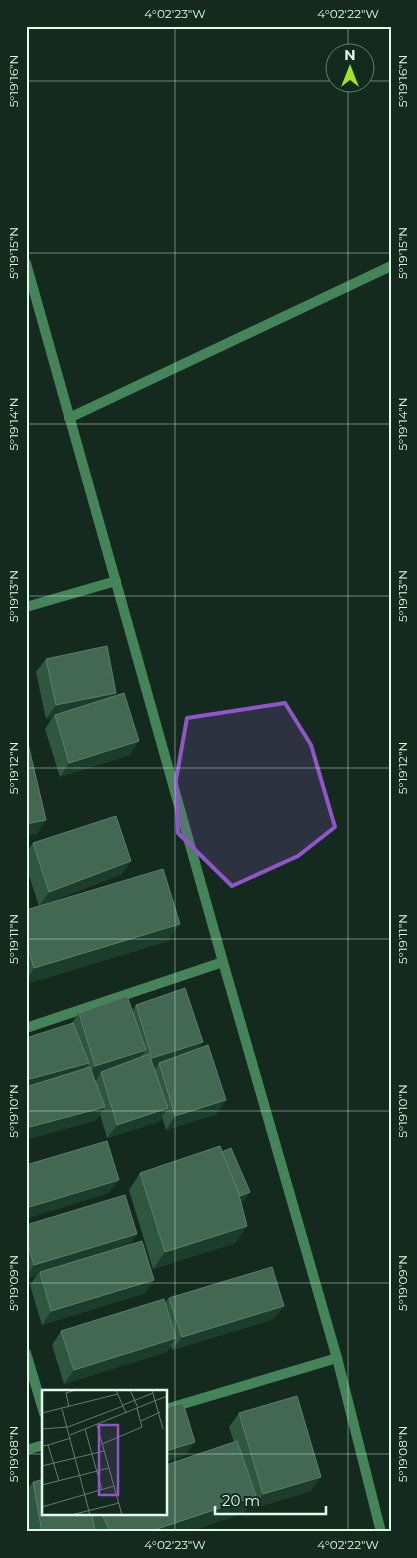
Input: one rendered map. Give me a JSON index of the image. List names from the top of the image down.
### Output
{
  "scale_bar": "20 m",
  "north": "top",
  "coordinates": [
    "4°02'23\"W",
    "4°02'22\"W",
    "5°19'16\"N",
    "5°19'15\"N",
    "5°19'14\"N",
    "5°19'13\"N",
    "5°19'12\"N",
    "5°19'11\"N",
    "5°19'10\"N",
    "5°19'09\"N",
    "5°19'08\"N"
  ]
}
